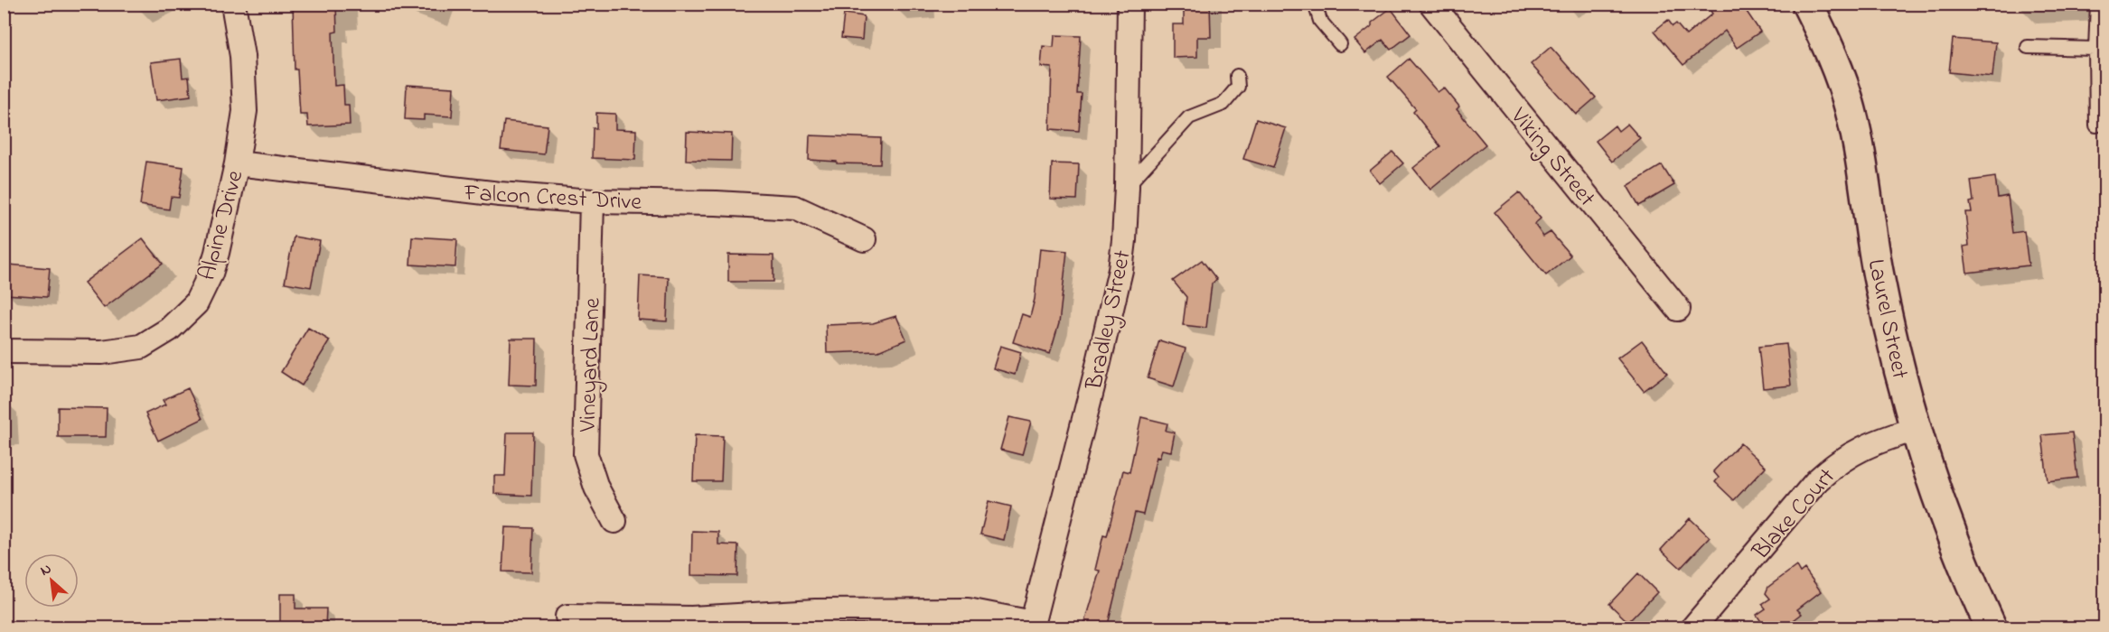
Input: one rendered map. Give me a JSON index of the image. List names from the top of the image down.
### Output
{
  "streets": {
    "street": [
      "Viking Street",
      "Falcon Crest Drive",
      "Alpine Drive",
      "Laurel Street",
      "Bradley Street",
      "Vineyard Lane",
      "Blake Court"
    ]
  },
  "crossings": [
    ["Falcon Crest Drive", "Alpine Drive"],
    ["Falcon Crest Drive", "Vineyard Lane"],
    ["Laurel Street", "Blake Court"]
  ],
  "north": "top left"
}
